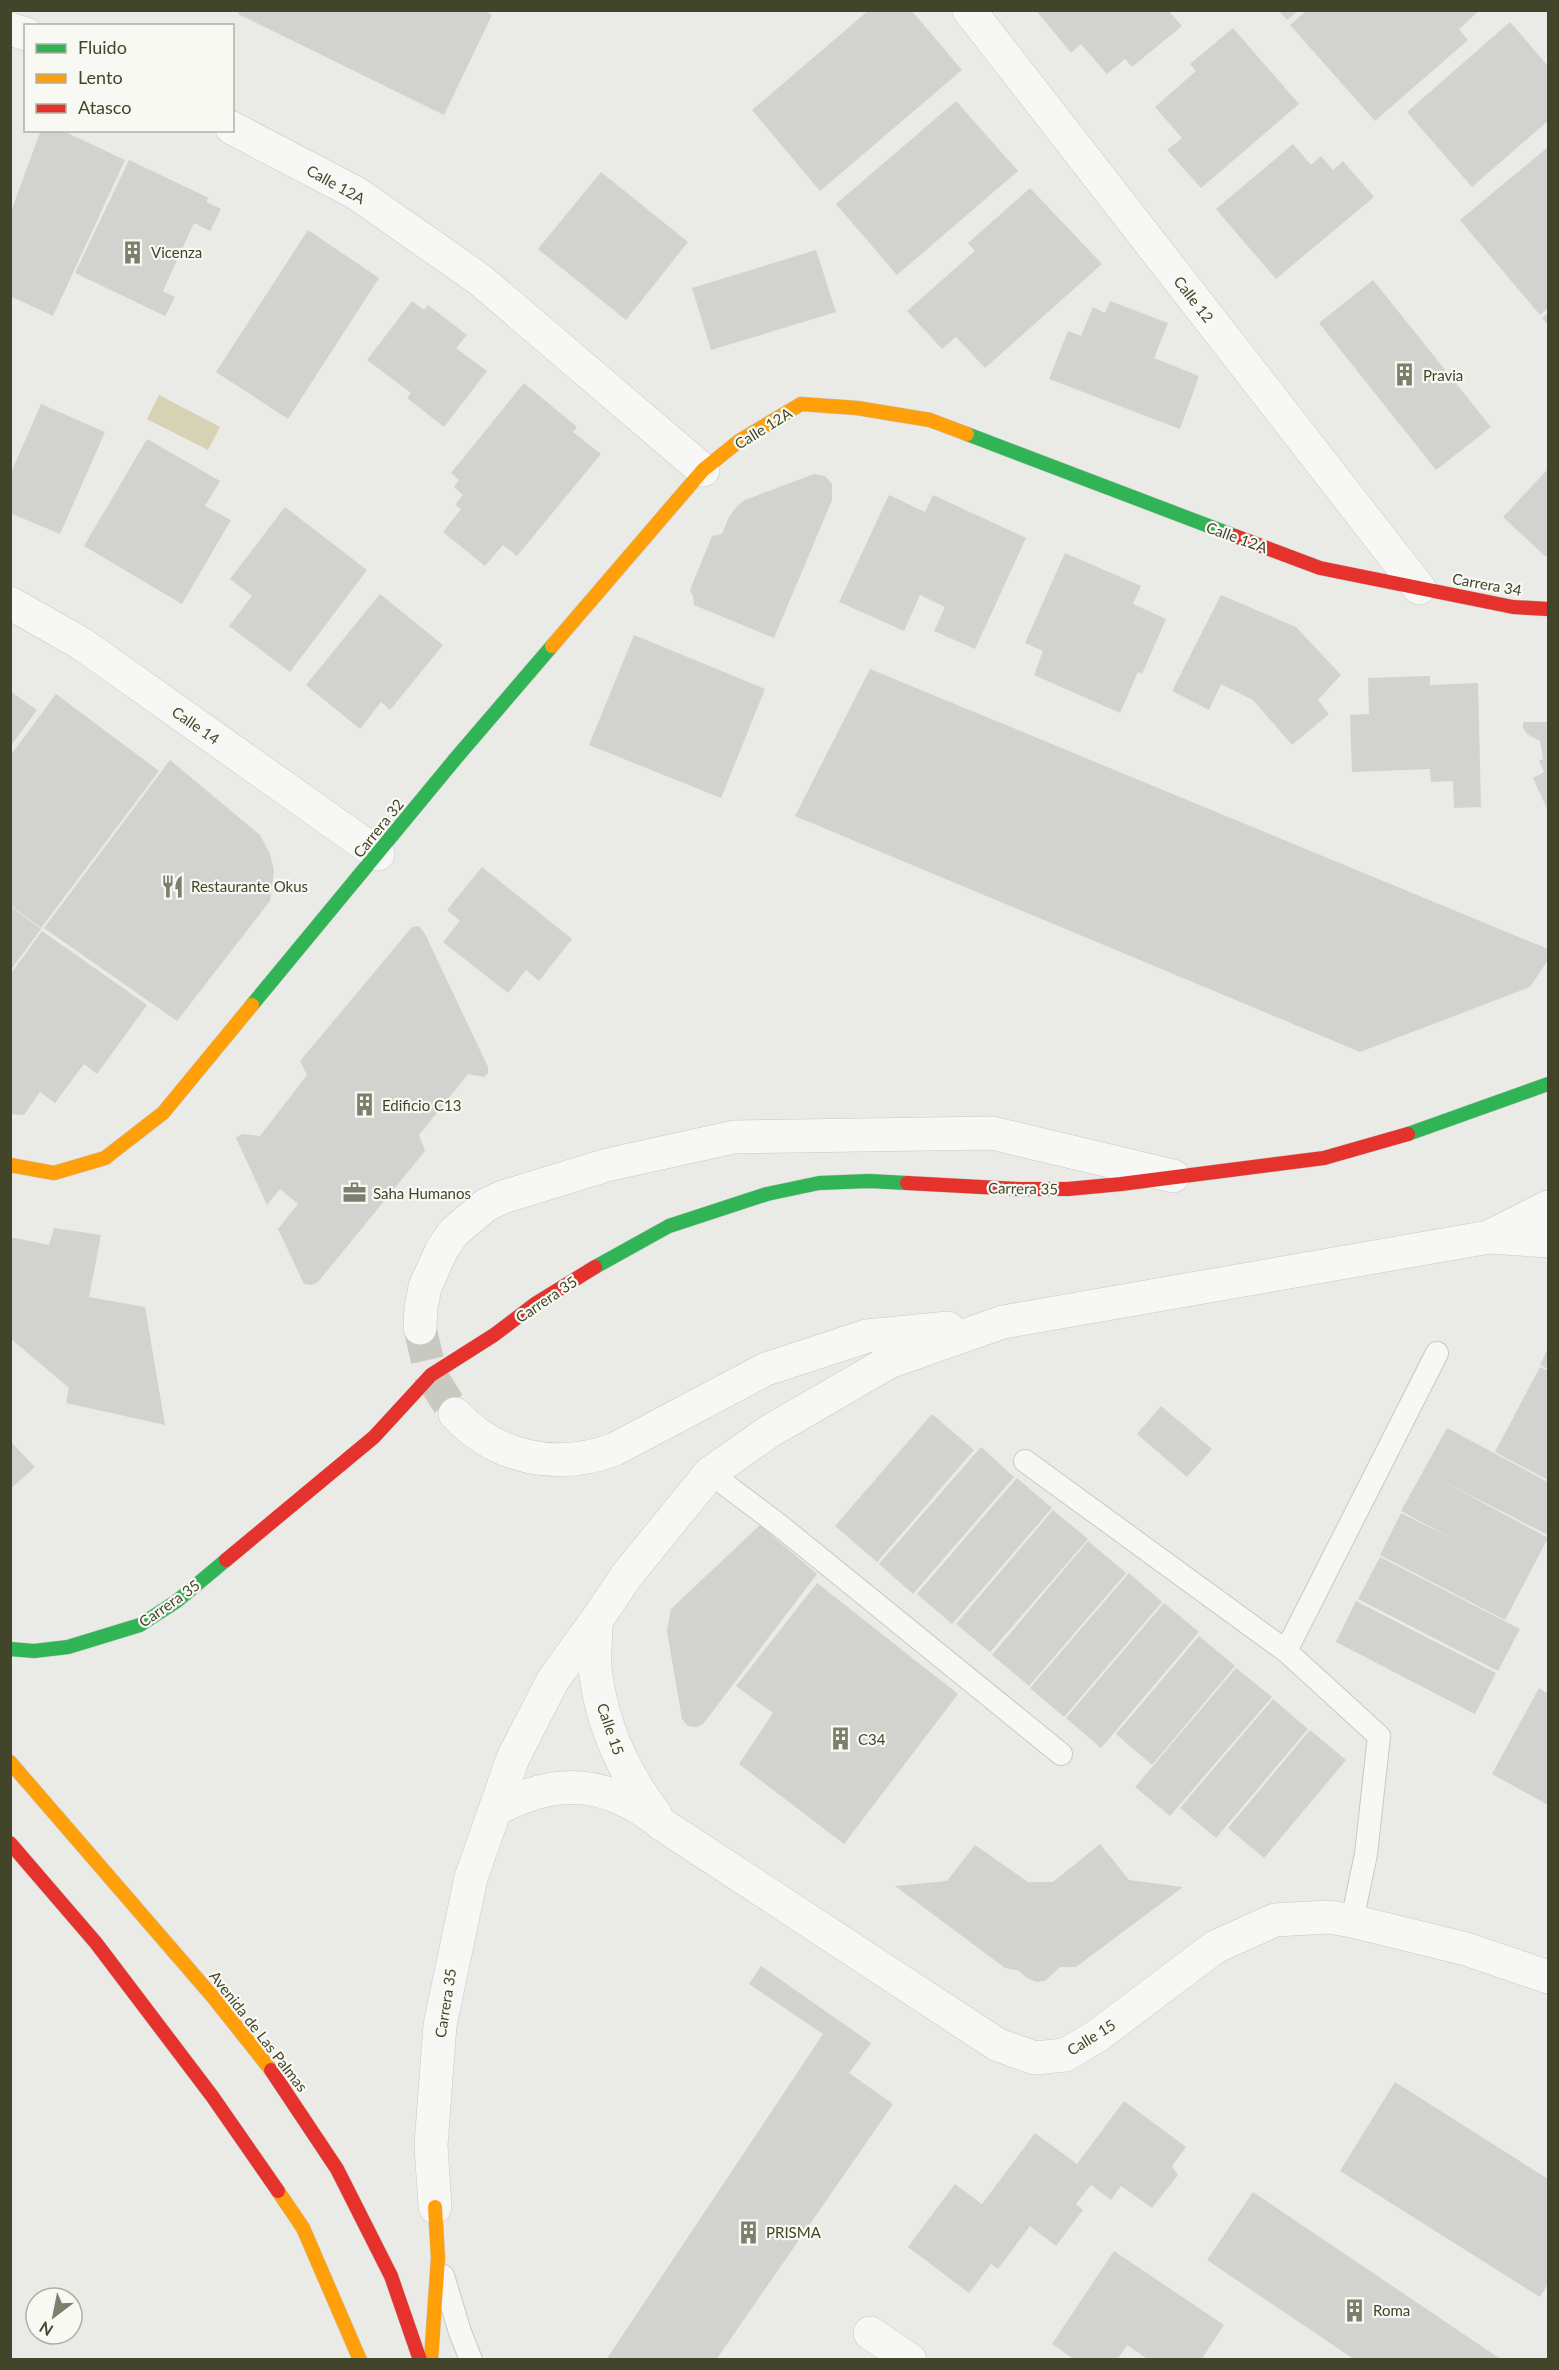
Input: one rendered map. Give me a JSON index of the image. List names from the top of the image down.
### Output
{
  "streets": {
    "street": [
      "Calle 12A",
      "Calle 12",
      "Carrera 34",
      "Calle 14",
      "Carrera 32",
      "Carrera 35",
      "Calle 15",
      "Avenida de Las Palmas"
    ]
  },
  "crossings": [
    ["Calle 12A", "Calle 12"],
    ["Calle 12A", "Carrera 34"],
    ["Calle 12A", "Carrera 32"],
    ["Calle 12", "Carrera 34"],
    ["Calle 14", "Carrera 32"],
    ["Carrera 35", "Calle 15"]
  ],
  "places": {
    "building": [
      "Vicenza",
      "Pravia",
      "Edificio C13",
      "C34",
      "PRISMA",
      "Roma"
    ],
    "restaurant": ["Restaurante Okus"],
    "office": ["Saha Humanos"]
  },
  "legend": ["Fluido", "Lento", "Atasco"],
  "north": "bottom left"
}
